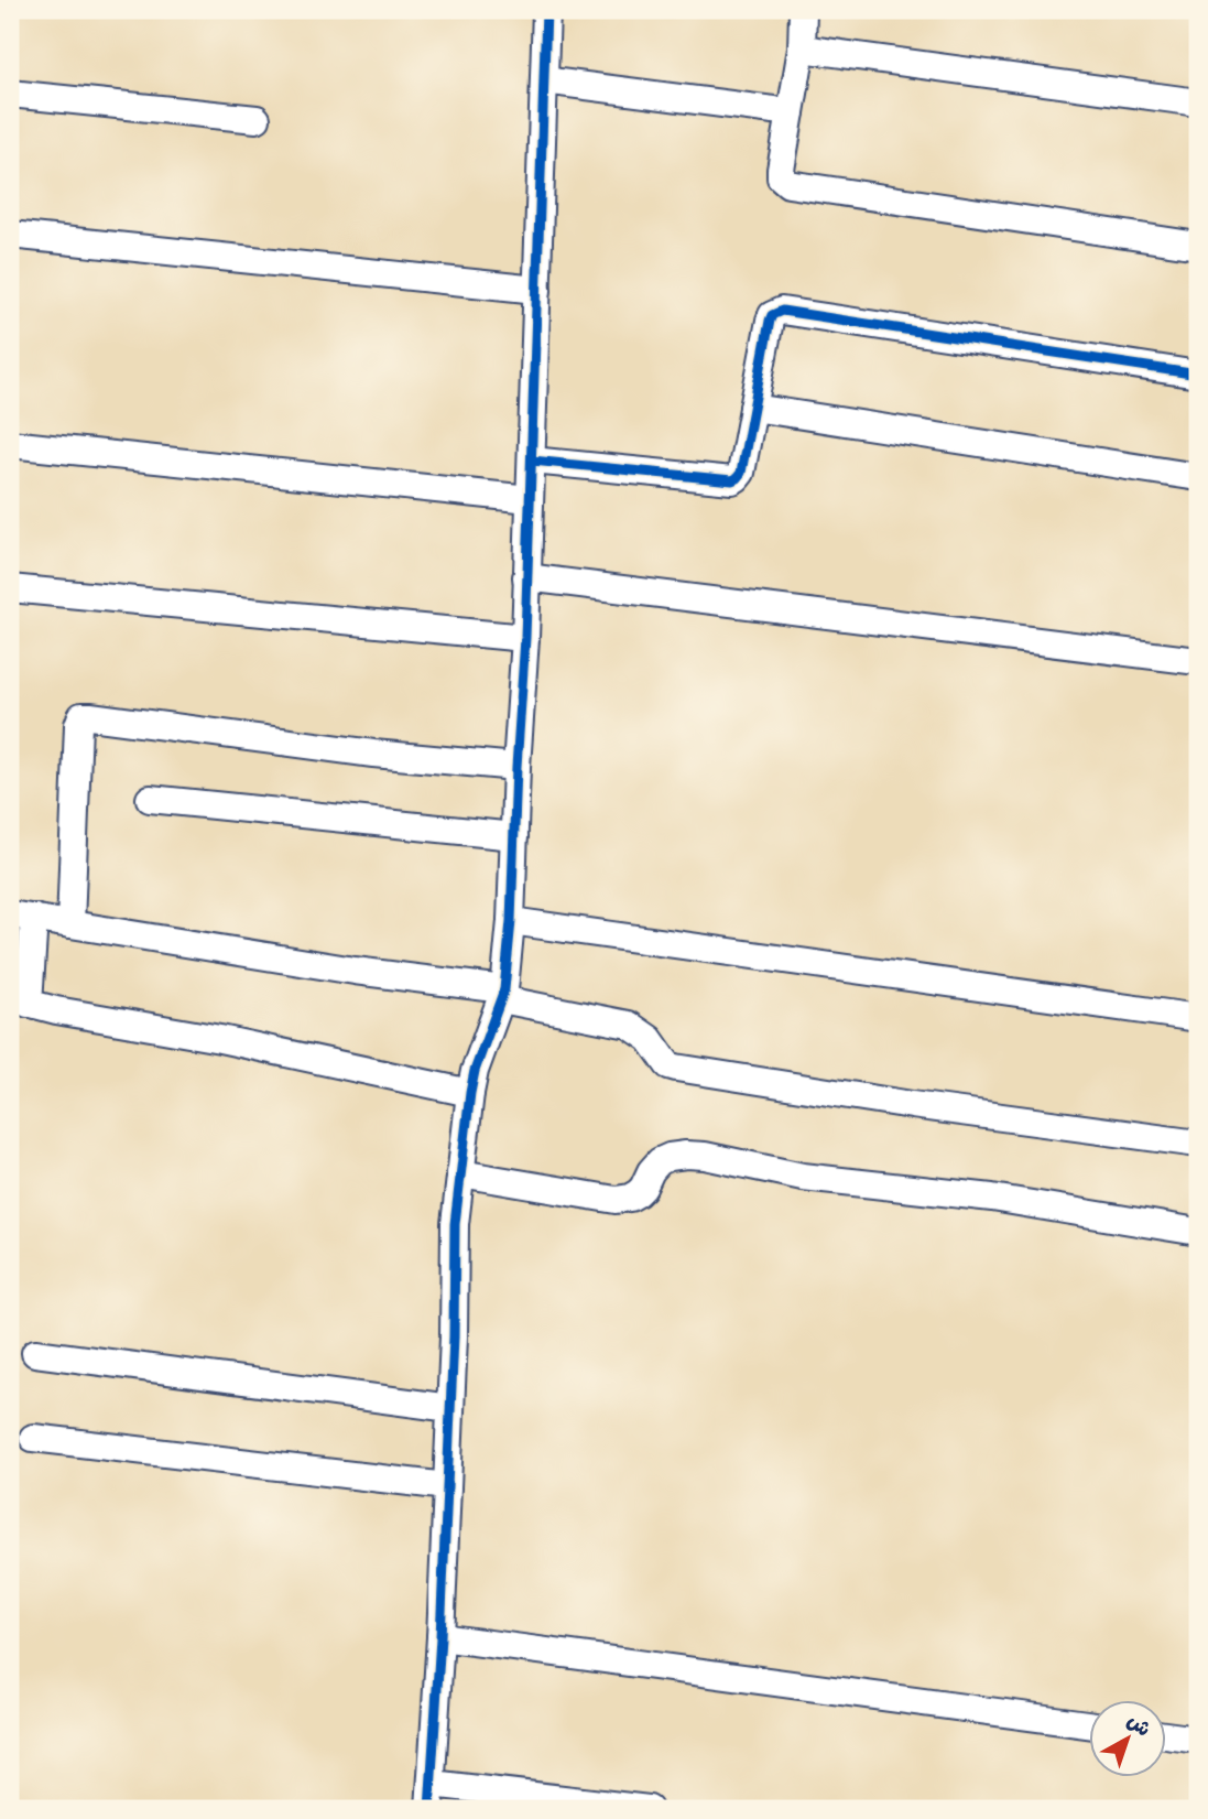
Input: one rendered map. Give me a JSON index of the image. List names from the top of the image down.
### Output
{
  "north": "top right"
}
